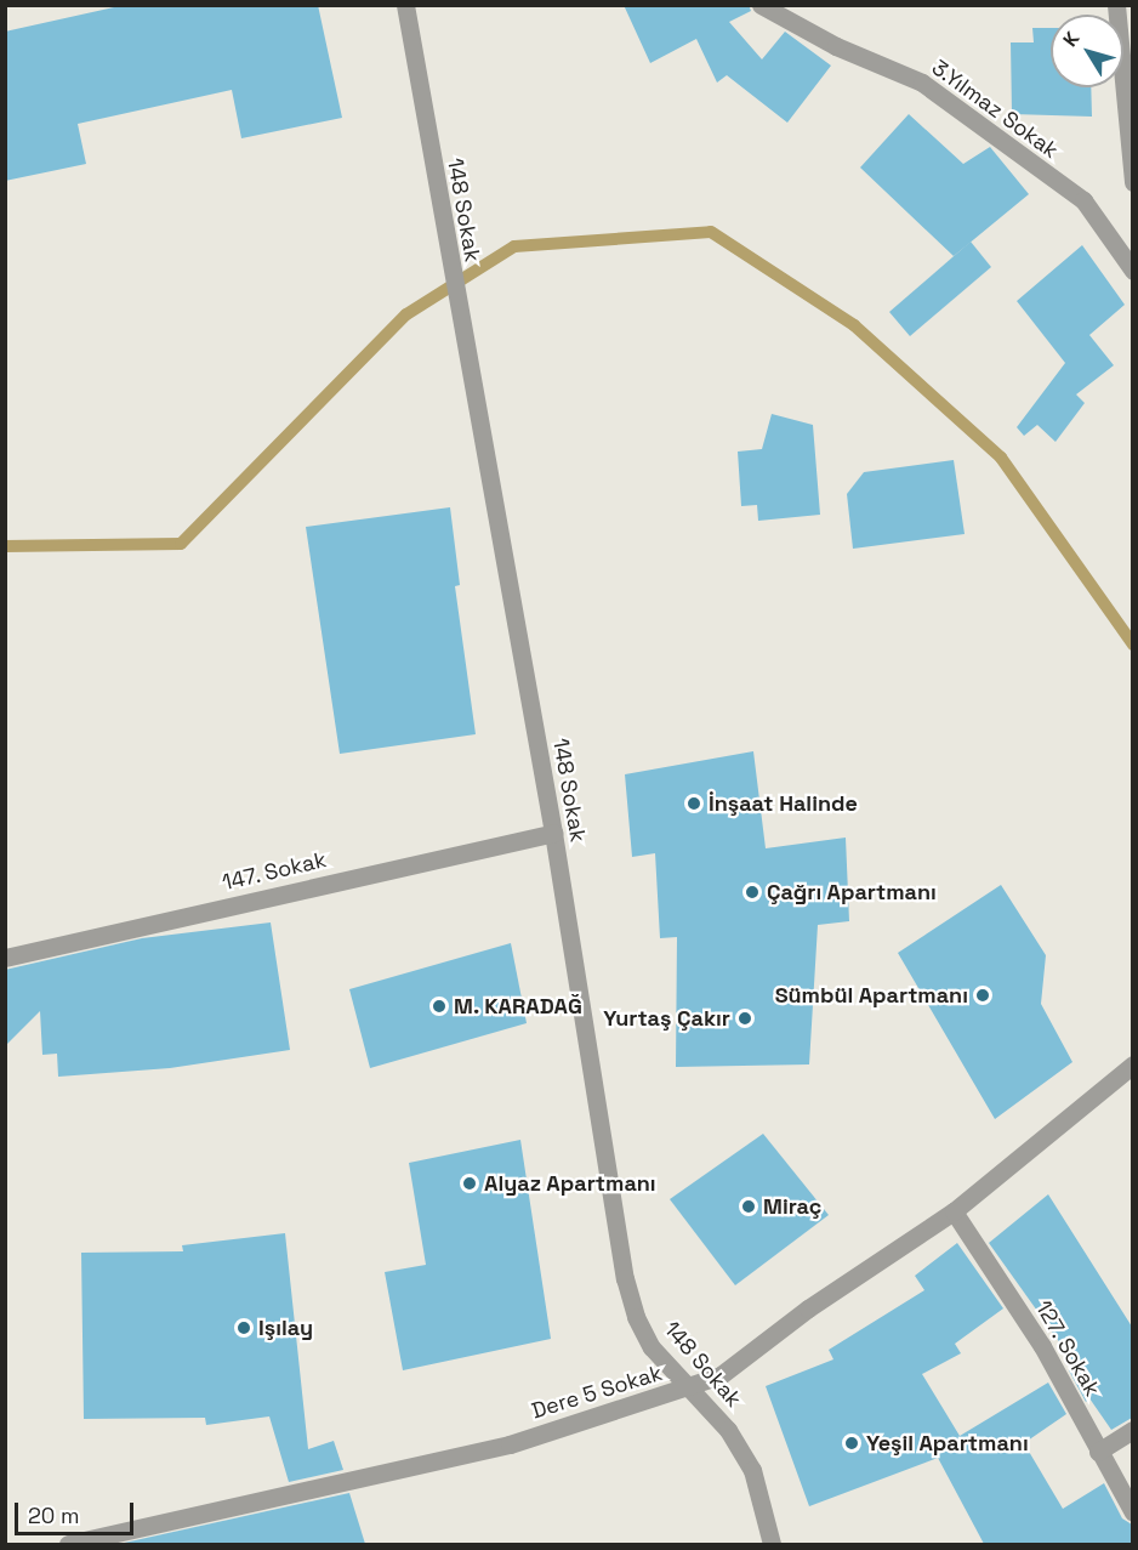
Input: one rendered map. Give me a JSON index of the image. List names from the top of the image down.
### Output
{
  "streets": {
    "street": [
      "3.Yılmaz Sokak",
      "148 Sokak",
      "147. Sokak",
      "127. Sokak",
      "Dere 5 Sokak"
    ]
  },
  "crossings": [
    ["148 Sokak", "147. Sokak"],
    ["148 Sokak", "Dere 5 Sokak"],
    ["127. Sokak", "Dere 5 Sokak"]
  ],
  "places": [
    "İnşaat Halinde",
    "Çağrı Apartmanı",
    "Sümbül Apartmanı",
    "M. KARADAĞ",
    "Yurtaş Çakır",
    "Alyaz Apartmanı",
    "Miraç",
    "Işılay",
    "Yeşil Apartmanı"
  ],
  "scale_bar": "20 m",
  "north": "top left"
}
